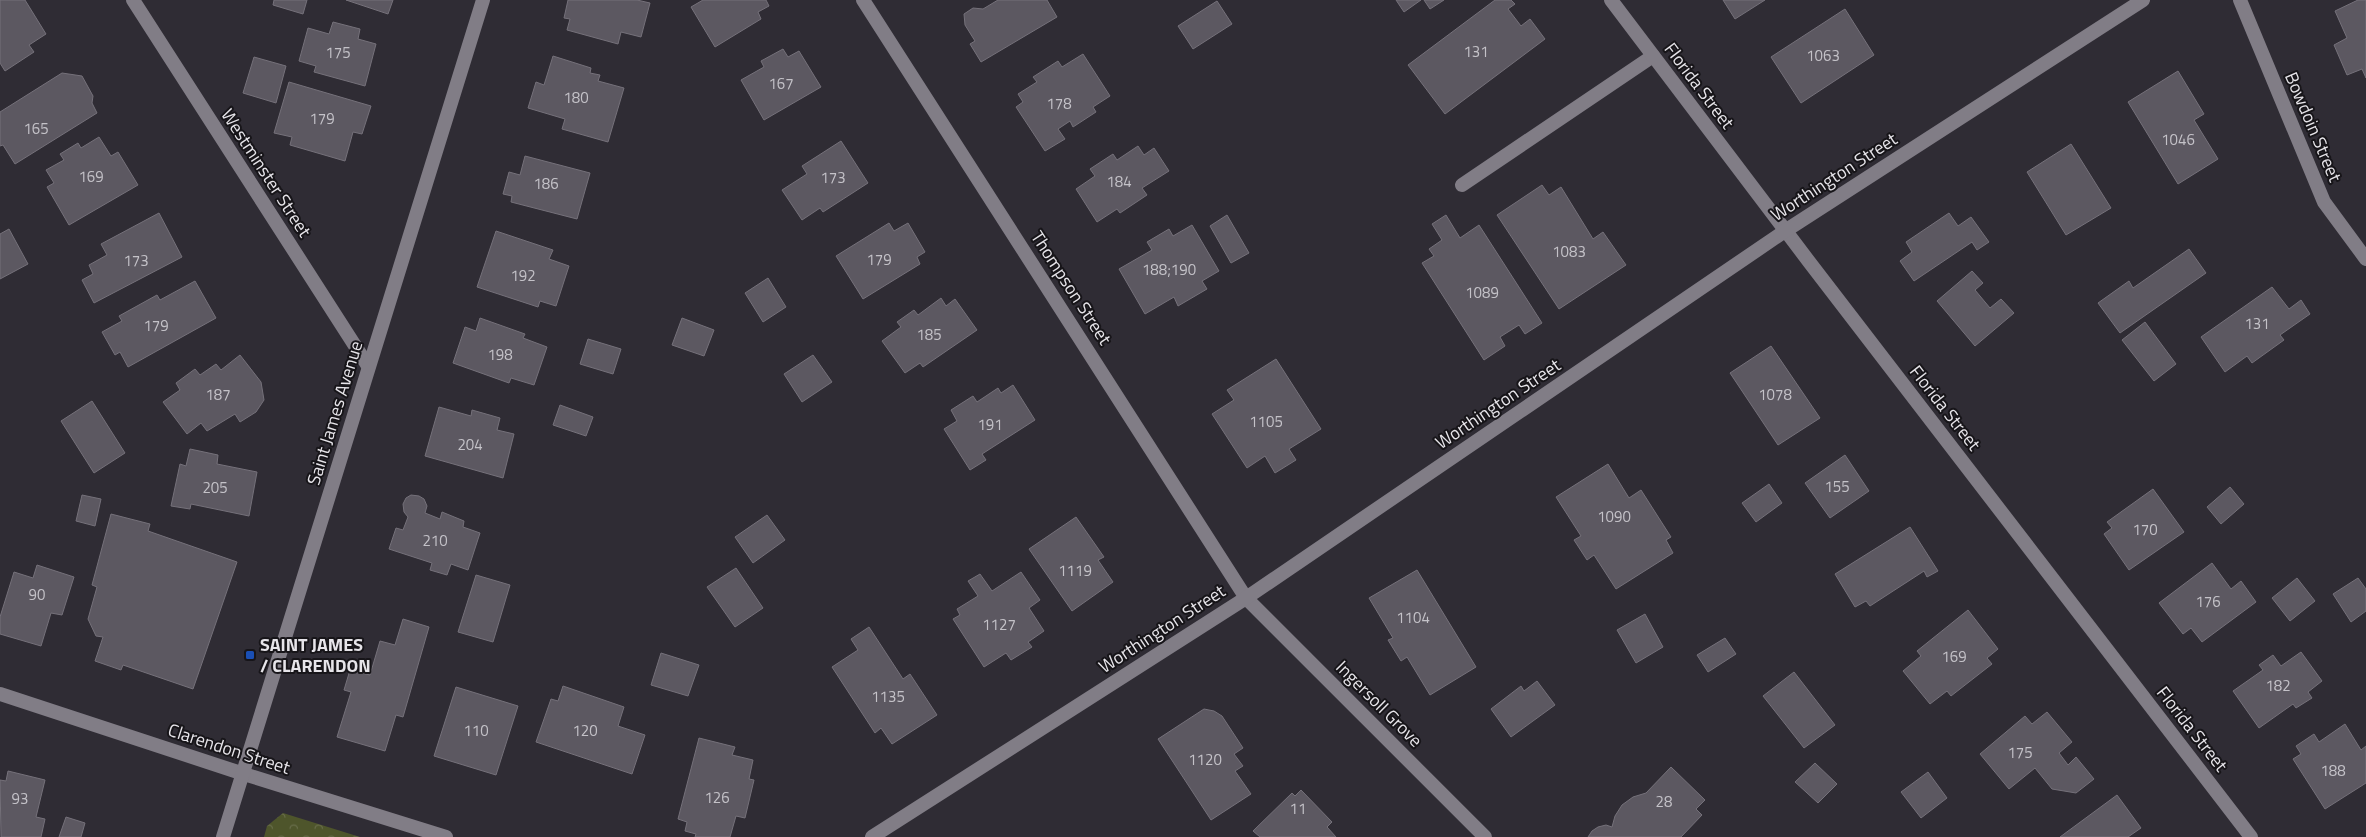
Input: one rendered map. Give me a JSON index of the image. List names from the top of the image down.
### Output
{
  "streets": {
    "main road": [
      "Florida Street",
      "Bowdoin Street",
      "Westminster Street",
      "Worthington Street",
      "Thompson Street",
      "Saint James Avenue",
      "Ingersoll Grove",
      "Clarendon Street"
    ]
  },
  "crossings": [
    ["Florida Street", "Worthington Street"],
    ["Westminster Street", "Saint James Avenue"],
    ["Worthington Street", "Thompson Street"],
    ["Worthington Street", "Ingersoll Grove"],
    ["Thompson Street", "Ingersoll Grove"],
    ["Saint James Avenue", "Clarendon Street"]
  ],
  "places": {
    "transit": ["SAINT JAMES / CLARENDON"]
  },
  "house_numbers": [
    "131",
    "175",
    "1063",
    "167",
    "180",
    "178",
    "179",
    "165",
    "1046",
    "169",
    "173",
    "184",
    "186",
    "1083",
    "179",
    "173",
    "188;190",
    "192",
    "1089",
    "131",
    "179",
    "185",
    "198",
    "187",
    "1078",
    "1105",
    "191",
    "204",
    "155",
    "205",
    "1090",
    "170",
    "210",
    "1119",
    "90",
    "176",
    "1104",
    "1127",
    "169",
    "182",
    "1135",
    "110",
    "120",
    "175",
    "1120",
    "188",
    "126",
    "93",
    "28",
    "11"
  ]
}
